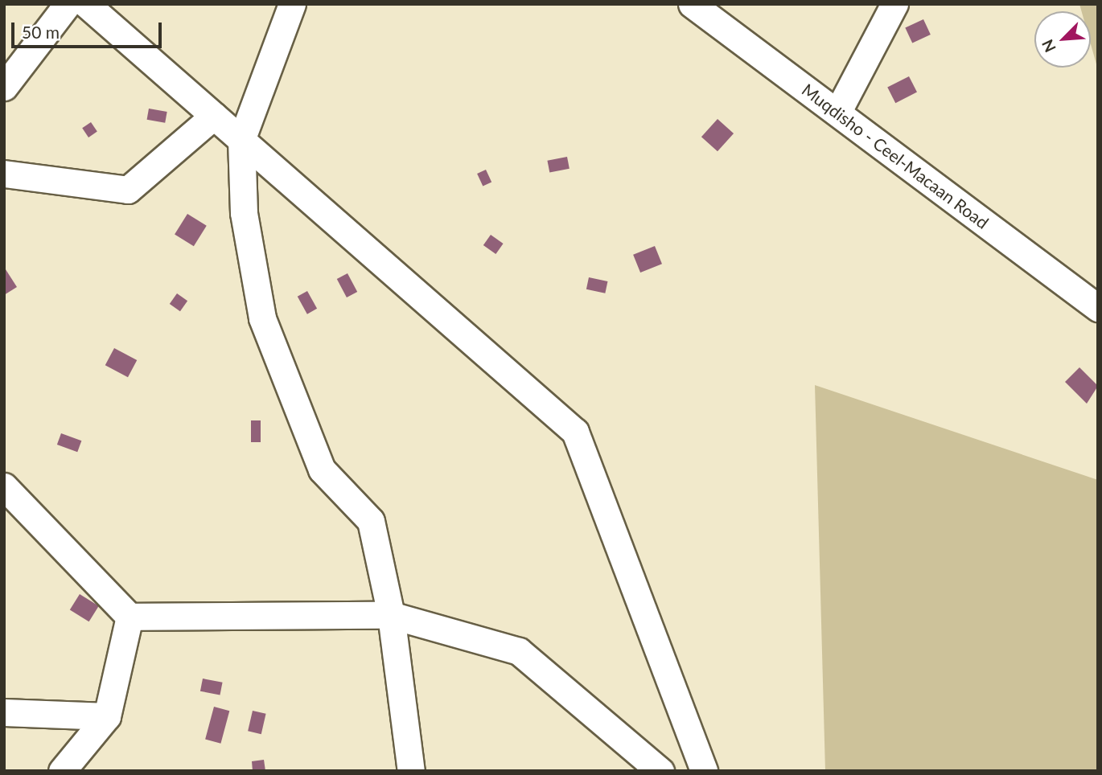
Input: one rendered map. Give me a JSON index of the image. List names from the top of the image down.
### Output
{
  "streets": {
    "street": ["Muqdisho - Ceel-Macaan Road"]
  },
  "scale_bar": "50 m",
  "north": "bottom left"
}
